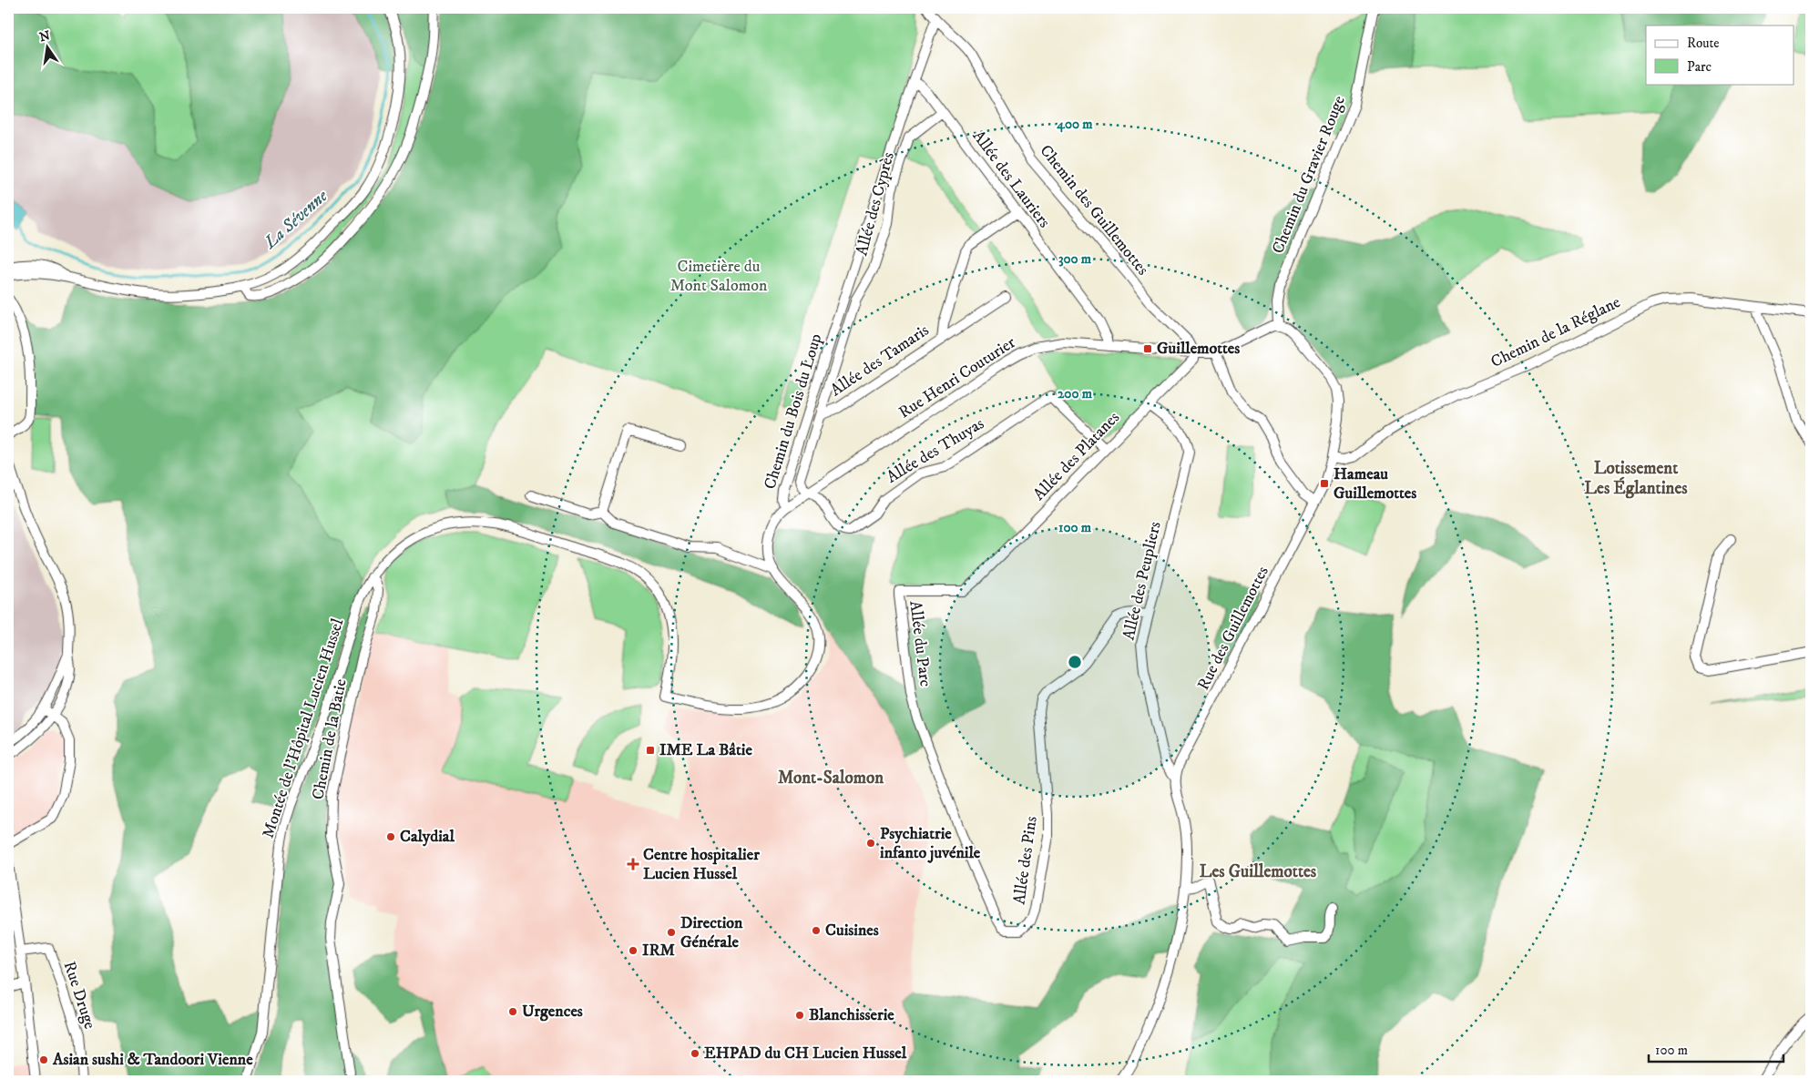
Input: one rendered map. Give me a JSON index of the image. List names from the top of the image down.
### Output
{
  "streets": {
    "street": [
      "Chemin du Gravier Rouge",
      "Allée des Lauriers",
      "Allée des Cyprès",
      "Chemin des Guillemottes",
      "Chemin de la Réglane",
      "Allée des Tamaris",
      "Rue Henri Couturier",
      "Chemin du Bois du Loup",
      "Allée des Thuyas",
      "Allée des Platanes",
      "Allée des Peupliers",
      "Rue des Guillemottes",
      "Allée du Parc",
      "Montée de l'Hôpital Lucien Hussel",
      "Chemin de la Batie",
      "Allée des Pins",
      "Rue Druge"
    ]
  },
  "crossings": [
    ["Chemin du Gravier Rouge", "Rue des Guillemottes"],
    ["Allée des Lauriers", "Allée des Cyprès"],
    ["Allée des Lauriers", "Allée des Tamaris"],
    ["Allée des Lauriers", "Rue Henri Couturier"],
    ["Allée des Lauriers", "Chemin du Bois du Loup"],
    ["Allée des Cyprès", "Allée des Tamaris"],
    ["Allée des Cyprès", "Rue Henri Couturier"],
    ["Allée des Cyprès", "Allée des Thuyas"],
    ["Chemin des Guillemottes", "Rue Henri Couturier"],
    ["Chemin des Guillemottes", "Chemin du Bois du Loup"],
    ["Chemin des Guillemottes", "Allée des Platanes"],
    ["Chemin de la Réglane", "Rue des Guillemottes"],
    ["Rue Henri Couturier", "Chemin du Bois du Loup"],
    ["Rue Henri Couturier", "Allée des Thuyas"],
    ["Rue Henri Couturier", "Allée des Platanes"],
    ["Chemin du Bois du Loup", "Montée de l'Hôpital Lucien Hussel"],
    ["Allée des Thuyas", "Allée des Platanes"],
    ["Allée des Platanes", "Allée des Peupliers"],
    ["Allée des Platanes", "Allée du Parc"],
    ["Allée des Peupliers", "Rue des Guillemottes"],
    ["Allée des Peupliers", "Allée des Pins"],
    ["Allée du Parc", "Allée des Pins"],
    ["Montée de l'Hôpital Lucien Hussel", "Chemin de la Batie"]
  ],
  "districts": ["Lotissement Les Églantines", "Mont-Salomon", "Les Guillemottes"],
  "water": ["La Sévenne"],
  "parks": ["Cimetière du Mont Salomon"],
  "places": {
    "transit": ["Guillemottes", "Hameau Guillemottes", "IME La Bâtie"],
    "other": [
      "Calydial",
      "Psychiatrie infanto juvénile",
      "Cuisines",
      "Direction Générale",
      "IRM",
      "Urgences",
      "Blanchisserie",
      "EHPAD du CH Lucien Hussel",
      "Asian sushi & Tandoori Vienne"
    ],
    "health": ["Centre hospitalier Lucien Hussel"]
  },
  "legend": ["Route", "Parc"],
  "scale_bar": "100 m",
  "north": "top",
  "rings": [
    "400 m",
    "300 m",
    "200 m",
    "100 m"
  ]
}
